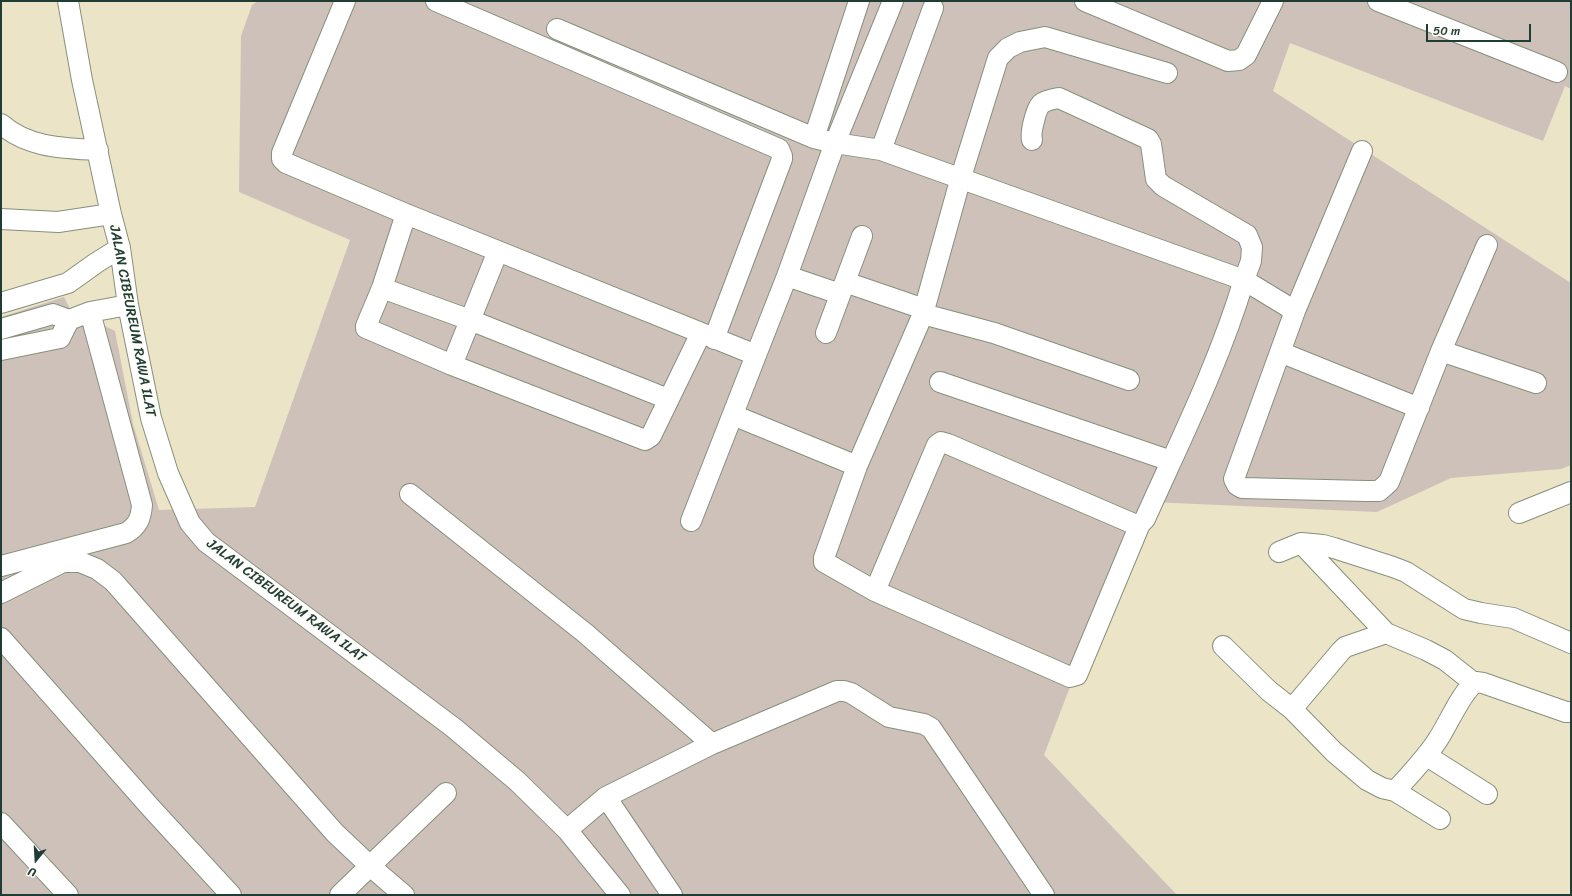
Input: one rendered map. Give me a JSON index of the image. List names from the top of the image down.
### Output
{
  "streets": {
    "street": ["JALAN CIBEUREUM RAWA ILAT"]
  },
  "scale_bar": "50 m",
  "north": "bottom"
}
